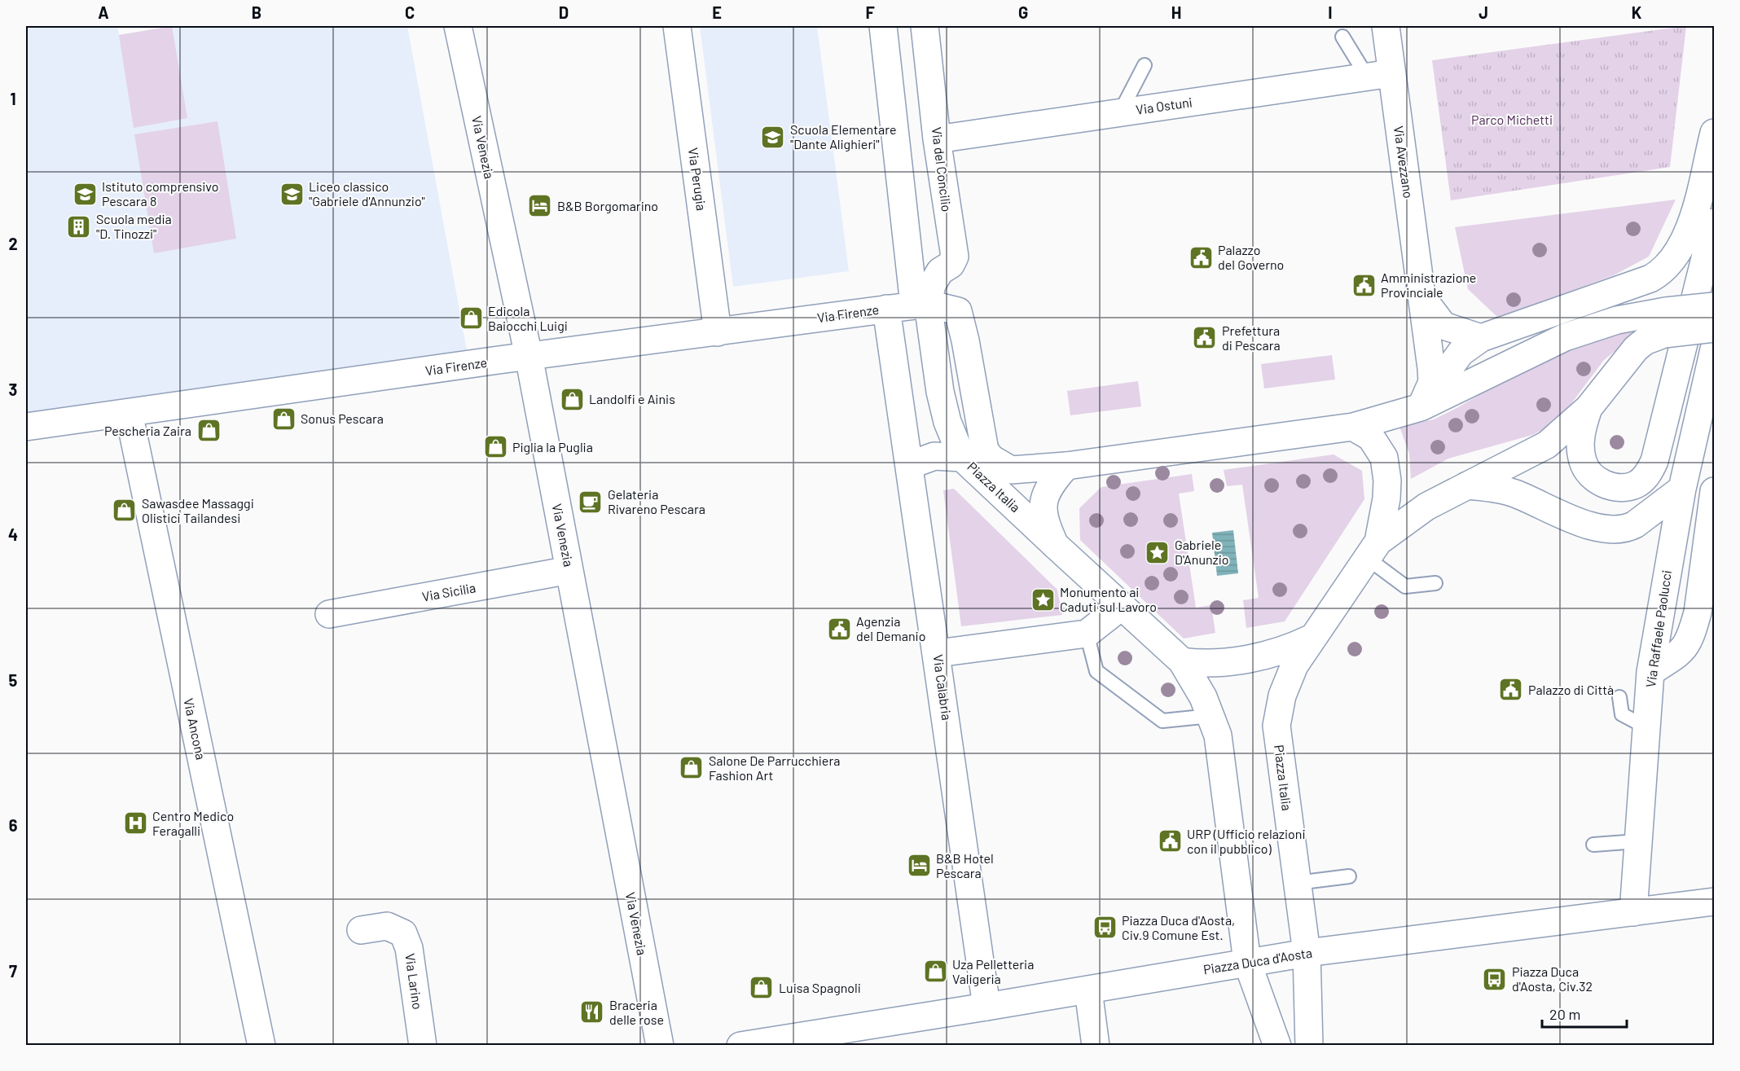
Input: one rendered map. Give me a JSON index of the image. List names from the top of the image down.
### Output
{
  "streets": {
    "street": [
      "Via Ostuni",
      "Via Venezia",
      "Via Avezzano",
      "Via del Concilio",
      "Via Perugia",
      "Via Firenze",
      "Piazza Italia",
      "Via Sicilia",
      "Via Raffaele Paolucci",
      "Via Calabria",
      "Via Ancona",
      "Piazza Duca d'Aosta",
      "Via Larino"
    ]
  },
  "crossings": [
    ["Via Ostuni", "Via Avezzano"],
    ["Via Ostuni", "Via del Concilio"],
    ["Via Venezia", "Via Firenze"],
    ["Via Venezia", "Via Sicilia"],
    ["Via Avezzano", "Piazza Italia"],
    ["Via del Concilio", "Piazza Italia"],
    ["Via Perugia", "Via Firenze"],
    ["Via Firenze", "Via Calabria"],
    ["Via Firenze", "Via Ancona"],
    ["Piazza Italia", "Piazza Duca d'Aosta"],
    ["Via Raffaele Paolucci", "Piazza Duca d'Aosta"],
    ["Via Calabria", "Piazza Duca d'Aosta"]
  ],
  "parks": ["Parco Michetti"],
  "places": {
    "school or university": ["Scuola Elementare ''Dante Alighieri''", "Istituto comprensivo Pescara 8", "Liceo classico \"Gabriele d'Annunzio\""],
    "hotel": ["B&B Borgomarino", "B&B Hotel Pescara"],
    "building": ["Scuola media \"D. Tinozzi\""],
    "public building": [
      "Palazzo del Governo",
      "Amministrazione Provinciale",
      "Prefettura di Pescara",
      "Agenzia del Demanio",
      "Palazzo di Città",
      "URP (Ufficio relazioni con il pubblico)"
    ],
    "shop": [
      "Edicola Baiocchi Luigi",
      "Landolfi e Ainis",
      "Sonus Pescara",
      "Pescheria Zaira",
      "Piglia la Puglia",
      "Sawasdee Massaggi Olistici Tailandesi",
      "Salone De Parrucchiera Fashion Art",
      "Uza Pelletteria Valigeria",
      "Luisa Spagnoli"
    ],
    "cafe": ["Gelateria Rivareno Pescara"],
    "place": ["Gabriele D'Anunzio", "Monumento ai Caduti sul Lavoro"],
    "hospital": ["Centro Medico Feragalli"],
    "bus stop": ["Piazza Duca d'Aosta, Civ.9 Comune Est.", "Piazza Duca d'Aosta, Civ.32"],
    "restaurant": ["Braceria delle rose"]
  },
  "scale_bar": "20 m",
  "grid": {
    "columns": [
      "A",
      "B",
      "C",
      "D",
      "E",
      "F",
      "G",
      "H",
      "I",
      "J",
      "K"
    ],
    "rows": [
      "1",
      "2",
      "3",
      "4",
      "5",
      "6",
      "7"
    ]
  }
}
